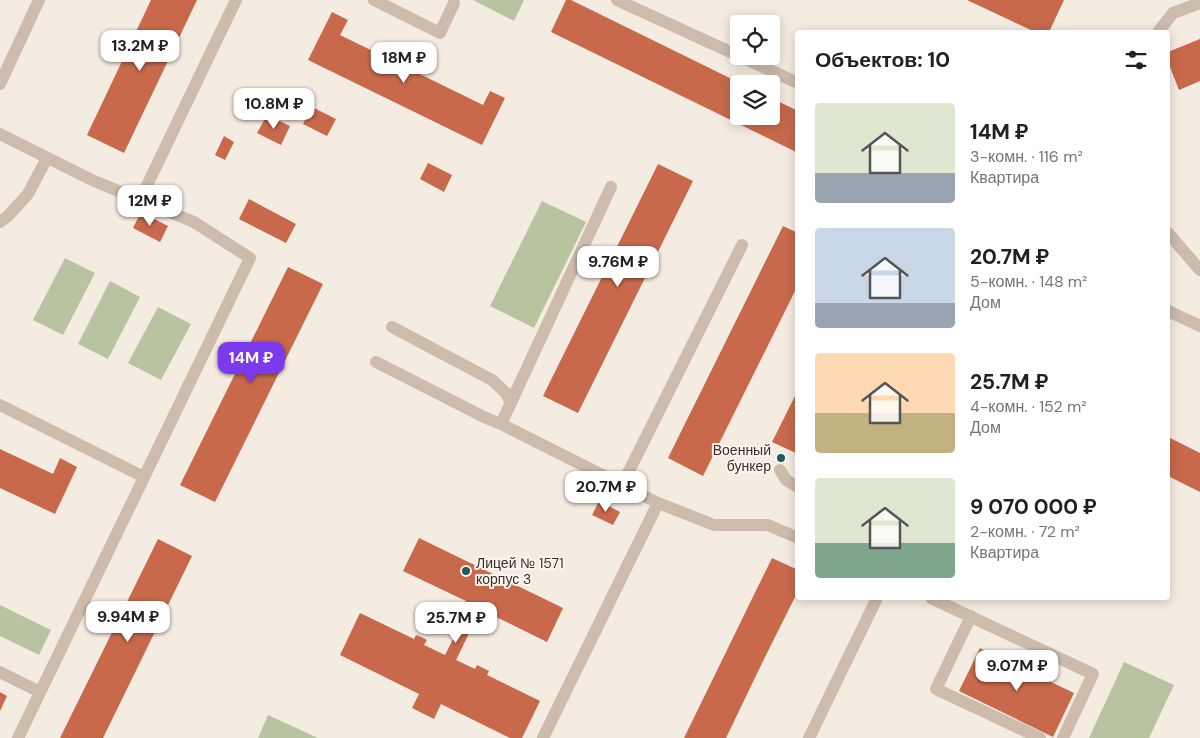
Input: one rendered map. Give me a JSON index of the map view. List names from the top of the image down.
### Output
{
  "places": ["Военный бункер", "Лицей № 1571 корпус 3"],
  "page": {
    "price": [
      "13.2M ₽",
      "18M ₽",
      "10.8M ₽",
      "12M ₽",
      "9.76M ₽",
      "14M ₽",
      "20.7M ₽",
      "9.94M ₽",
      "25.7M ₽",
      "9.07M ₽"
    ],
    "heading": "Объектов: 10",
    "list": [
      {
        "name": "14M ₽",
        "note": "3-комн. · 116 m² · Квартира"
      },
      {
        "name": "20.7M ₽",
        "note": "5-комн. · 148 m² · Дом"
      },
      {
        "name": "25.7M ₽",
        "note": "4-комн. · 152 m² · Дом"
      },
      {
        "name": "9 070 000 ₽",
        "note": "2-комн. · 72 m² · Квартира"
      }
    ]
  }
}
